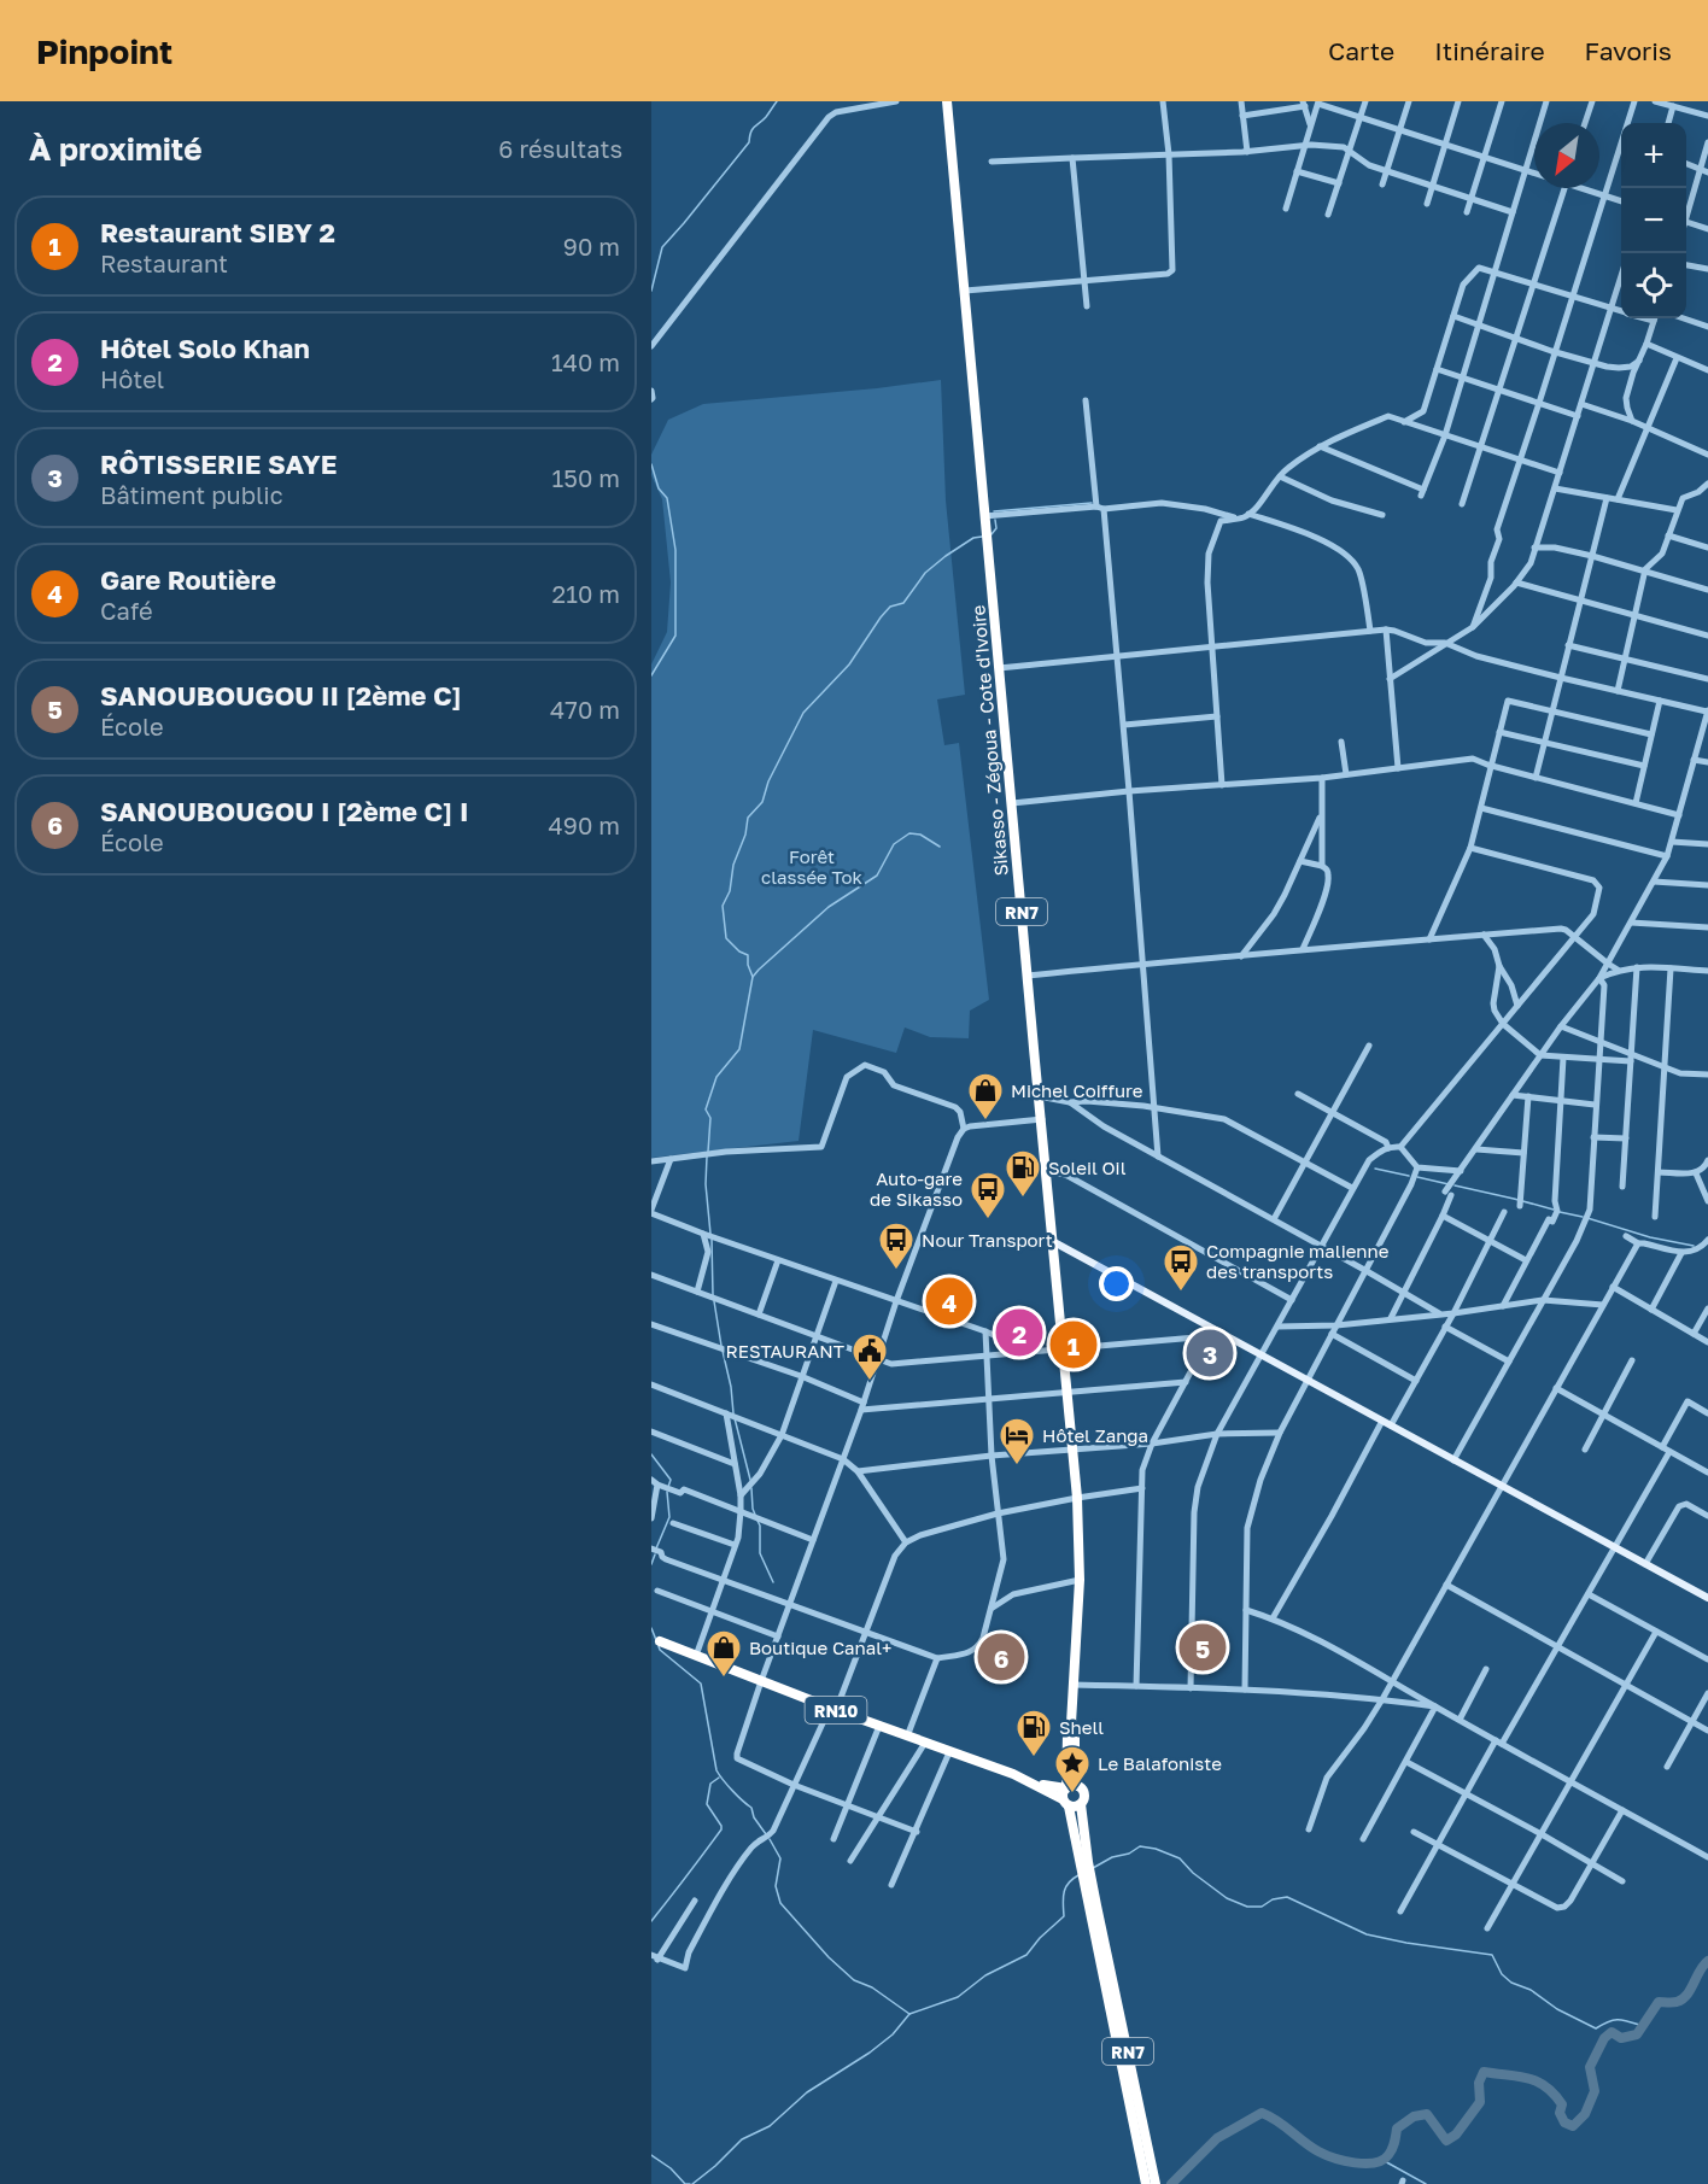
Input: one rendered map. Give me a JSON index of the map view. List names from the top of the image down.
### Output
{
  "streets": {
    "highway": ["Sikasso - Zégoua - Cote d'Ivoire", "RN7", "RN10"]
  },
  "crossings": [
    ["Sikasso - Zégoua - Cote d'Ivoire", "RN7"],
    ["Sikasso - Zégoua - Cote d'Ivoire", "RN10"],
    ["RN7", "RN10"]
  ],
  "parks": ["Forêt classée Tok"],
  "places": {
    "shop": ["Michel Coiffure", "Boutique Canal+"],
    "fuel station": ["Soleil Oil", "Shell"],
    "bus stop": ["Auto-gare de Sikasso", "Nour Transport", "Compagnie malienne des transports"],
    "public building": ["RESTAURANT"],
    "hotel": ["Hôtel Zanga"],
    "place": ["Le Balafoniste"]
  },
  "north": "bottom left",
  "page": {
    "header": "Pinpoint",
    "nav": ["Carte", "Itinéraire", "Favoris"],
    "heading": ["À proximité", "6 résultats"],
    "map_buttons": ["+", "−"],
    "list": [
      {
        "mark": "1",
        "name": "Restaurant SIBY 2",
        "note": "Restaurant",
        "value": "90 m"
      },
      {
        "mark": "2",
        "name": "Hôtel Solo Khan",
        "note": "Hôtel",
        "value": "140 m"
      },
      {
        "mark": "3",
        "name": "RÔTISSERIE SAYE",
        "note": "Bâtiment public",
        "value": "150 m"
      },
      {
        "mark": "4",
        "name": "Gare Routière",
        "note": "Café",
        "value": "210 m"
      },
      {
        "mark": "5",
        "name": "SANOUBOUGOU II [2ème C]",
        "note": "École",
        "value": "470 m"
      },
      {
        "mark": "6",
        "name": "SANOUBOUGOU I [2ème C] I",
        "note": "École",
        "value": "490 m"
      }
    ],
    "pins": [
      "4",
      "2",
      "1",
      "3",
      "5",
      "6"
    ]
  }
}
